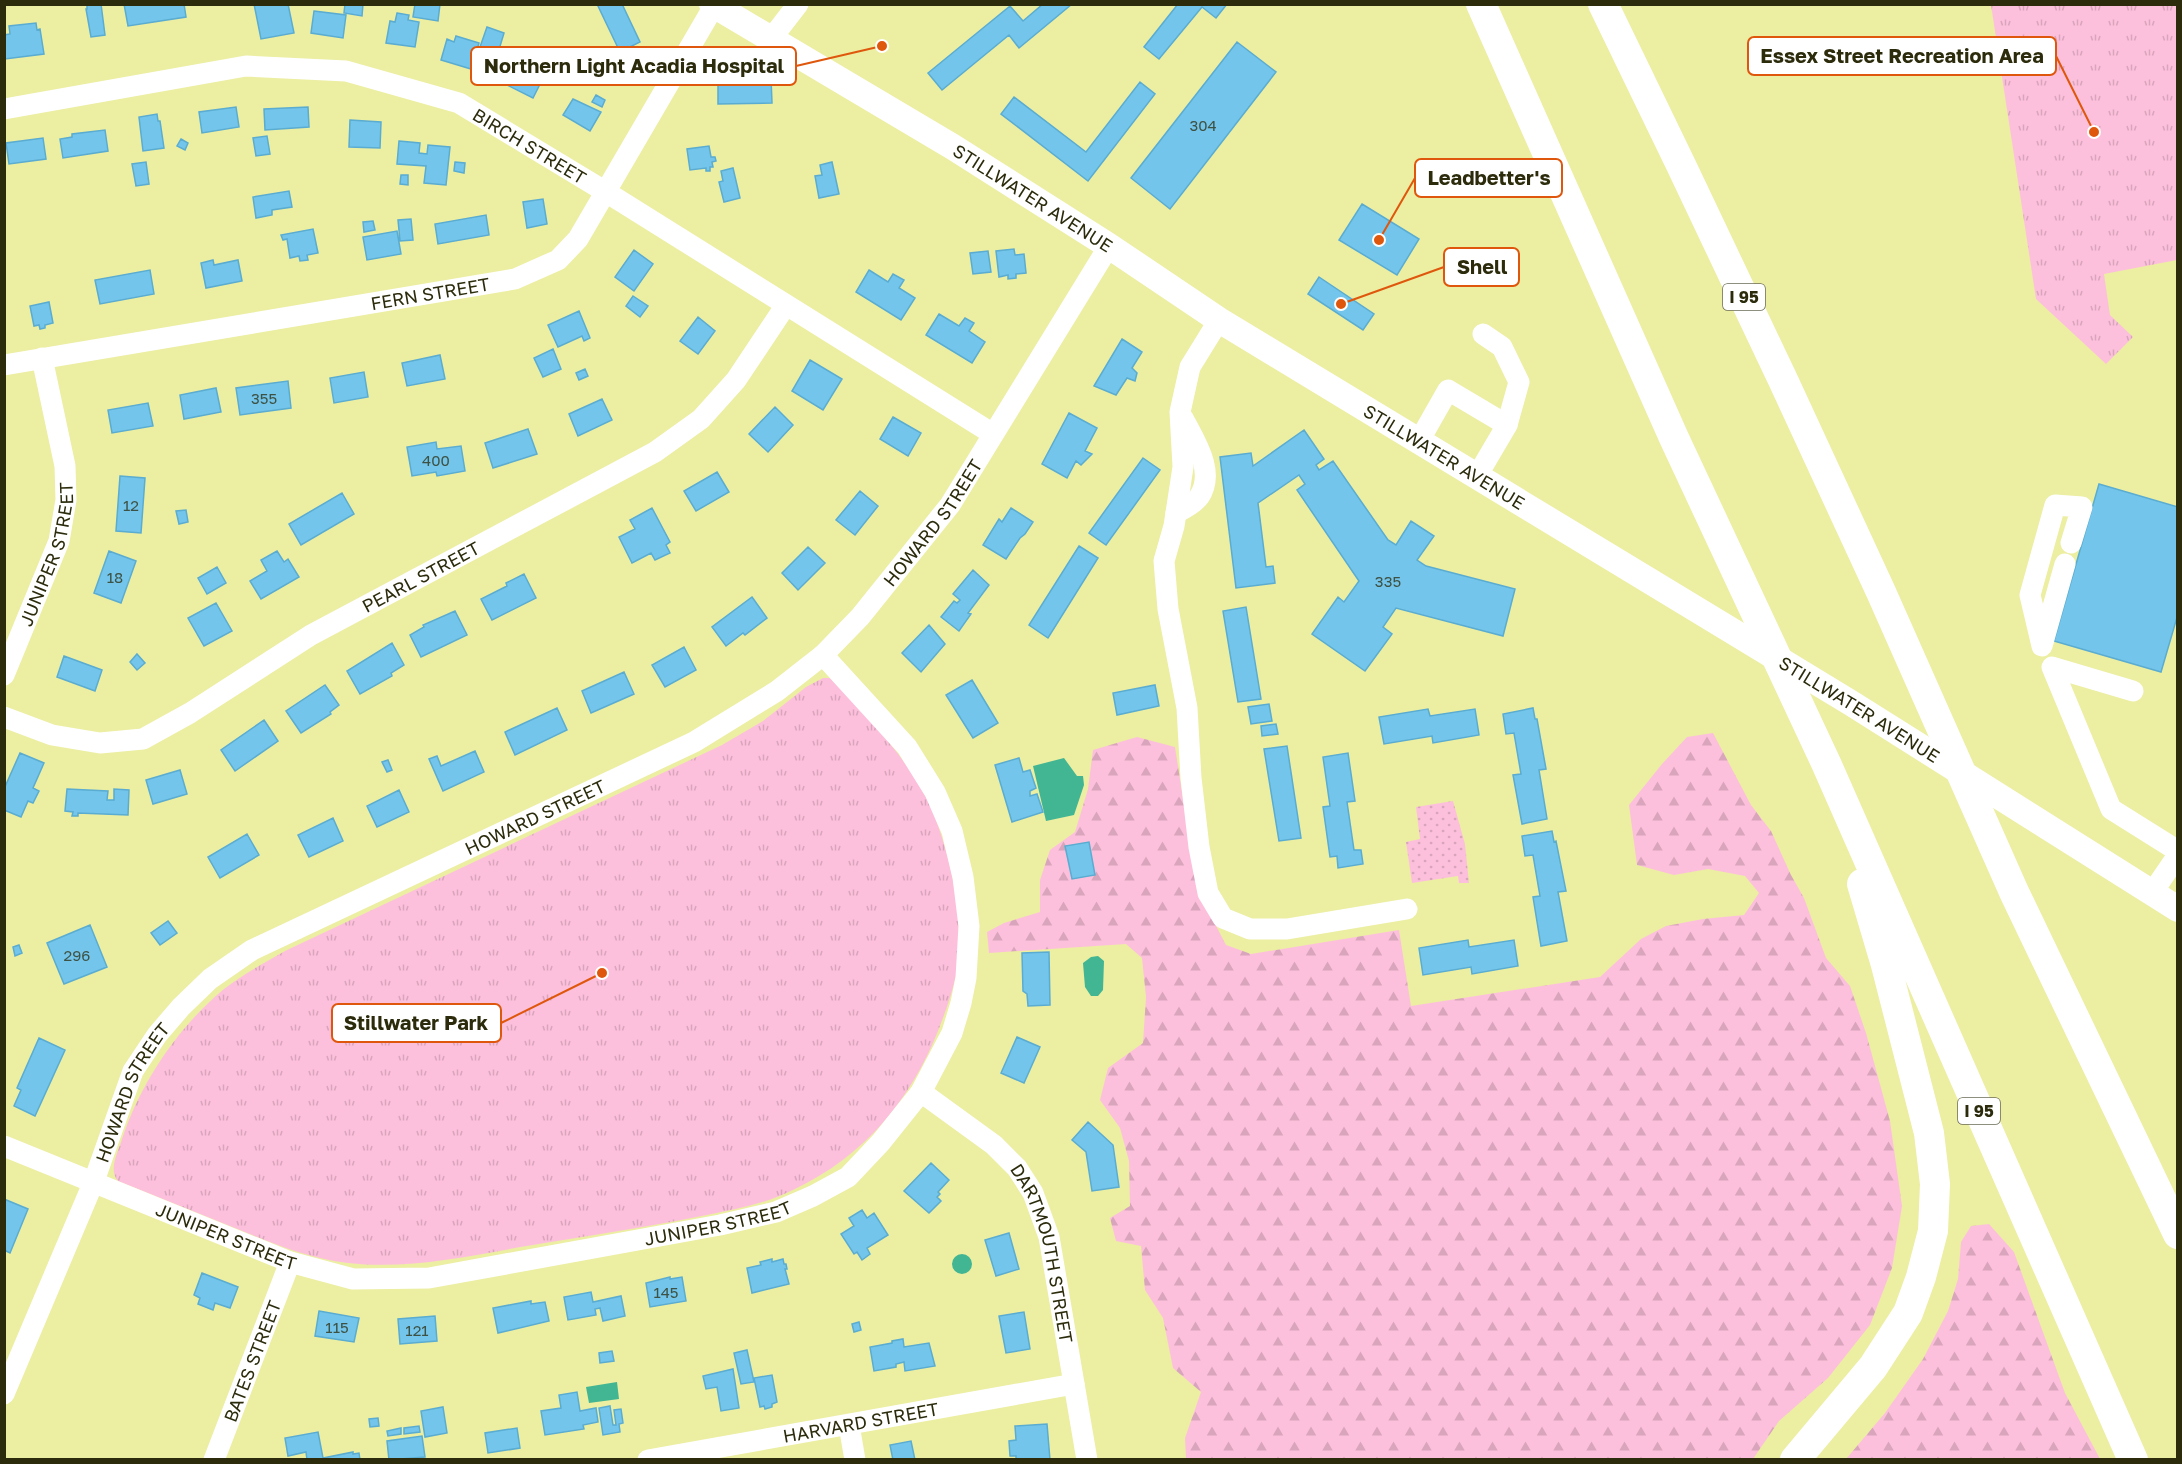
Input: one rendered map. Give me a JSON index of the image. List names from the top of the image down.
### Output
{
  "streets": {
    "highway": ["I 95"],
    "main road": ["STILLWATER AVENUE"],
    "street": [
      "BIRCH STREET",
      "FERN STREET",
      "HOWARD STREET",
      "JUNIPER STREET",
      "PEARL STREET",
      "DARTMOUTH STREET",
      "BATES STREET",
      "HARVARD STREET"
    ]
  },
  "crossings": [
    ["BIRCH STREET", "FERN STREET"],
    ["BIRCH STREET", "HOWARD STREET"],
    ["BIRCH STREET", "PEARL STREET"],
    ["STILLWATER AVENUE", "FERN STREET"],
    ["STILLWATER AVENUE", "HOWARD STREET"],
    ["FERN STREET", "JUNIPER STREET"],
    ["HOWARD STREET", "JUNIPER STREET"],
    ["JUNIPER STREET", "DARTMOUTH STREET"],
    ["JUNIPER STREET", "BATES STREET"],
    ["DARTMOUTH STREET", "HARVARD STREET"]
  ],
  "places": [
    "Northern Light Acadia Hospital",
    "Essex Street Recreation Area",
    "Leadbetter's",
    "Shell",
    "Stillwater Park"
  ],
  "house_numbers": [
    "304",
    "355",
    "400",
    "12",
    "18",
    "335",
    "296",
    "145",
    "115",
    "121"
  ]
}
